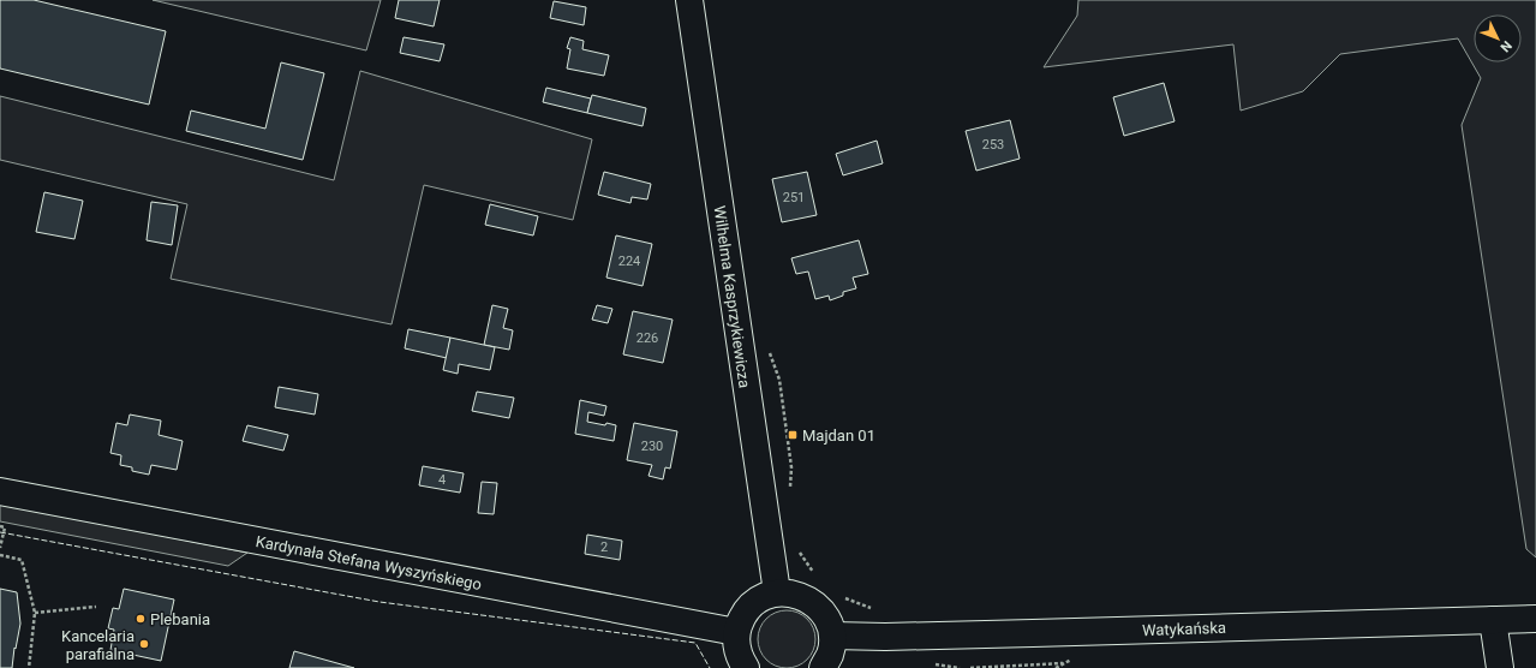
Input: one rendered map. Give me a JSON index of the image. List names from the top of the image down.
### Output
{
  "streets": {
    "street": ["Wilhelma Kasprzykiewicza", "Kardynała Stefana Wyszyńskiego", "Watykańska"]
  },
  "places": {
    "transit": ["Majdan 01"],
    "other": ["Plebania", "Kancelaria parafialna"]
  },
  "house_numbers": [
    "253",
    "251",
    "224",
    "226",
    "230",
    "4",
    "2"
  ],
  "north": "bottom right"
}
